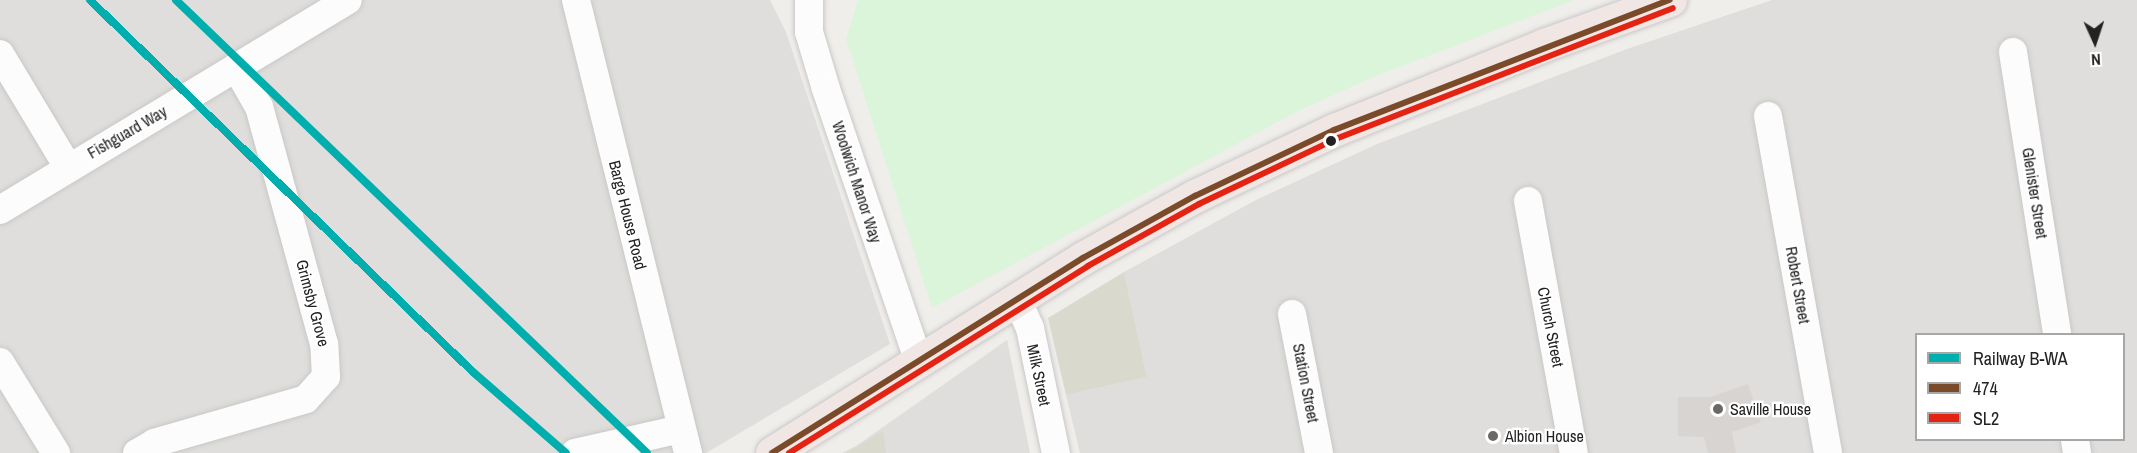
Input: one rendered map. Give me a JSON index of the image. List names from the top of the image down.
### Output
{
  "streets": {
    "street": [
      "Fishguard Way",
      "Woolwich Manor Way",
      "Glenister Street",
      "Barge House Road",
      "Robert Street",
      "Grimsby Grove",
      "Church Street",
      "Milk Street",
      "Station Street"
    ]
  },
  "crossings": [
    ["Fishguard Way", "Grimsby Grove"]
  ],
  "places": ["Saville House", "Albion House"],
  "lines": ["rail line B-WA", "transit line 474", "transit line SL2"],
  "legend": ["Railway B-WA", "474", "SL2"],
  "north": "bottom"
}
